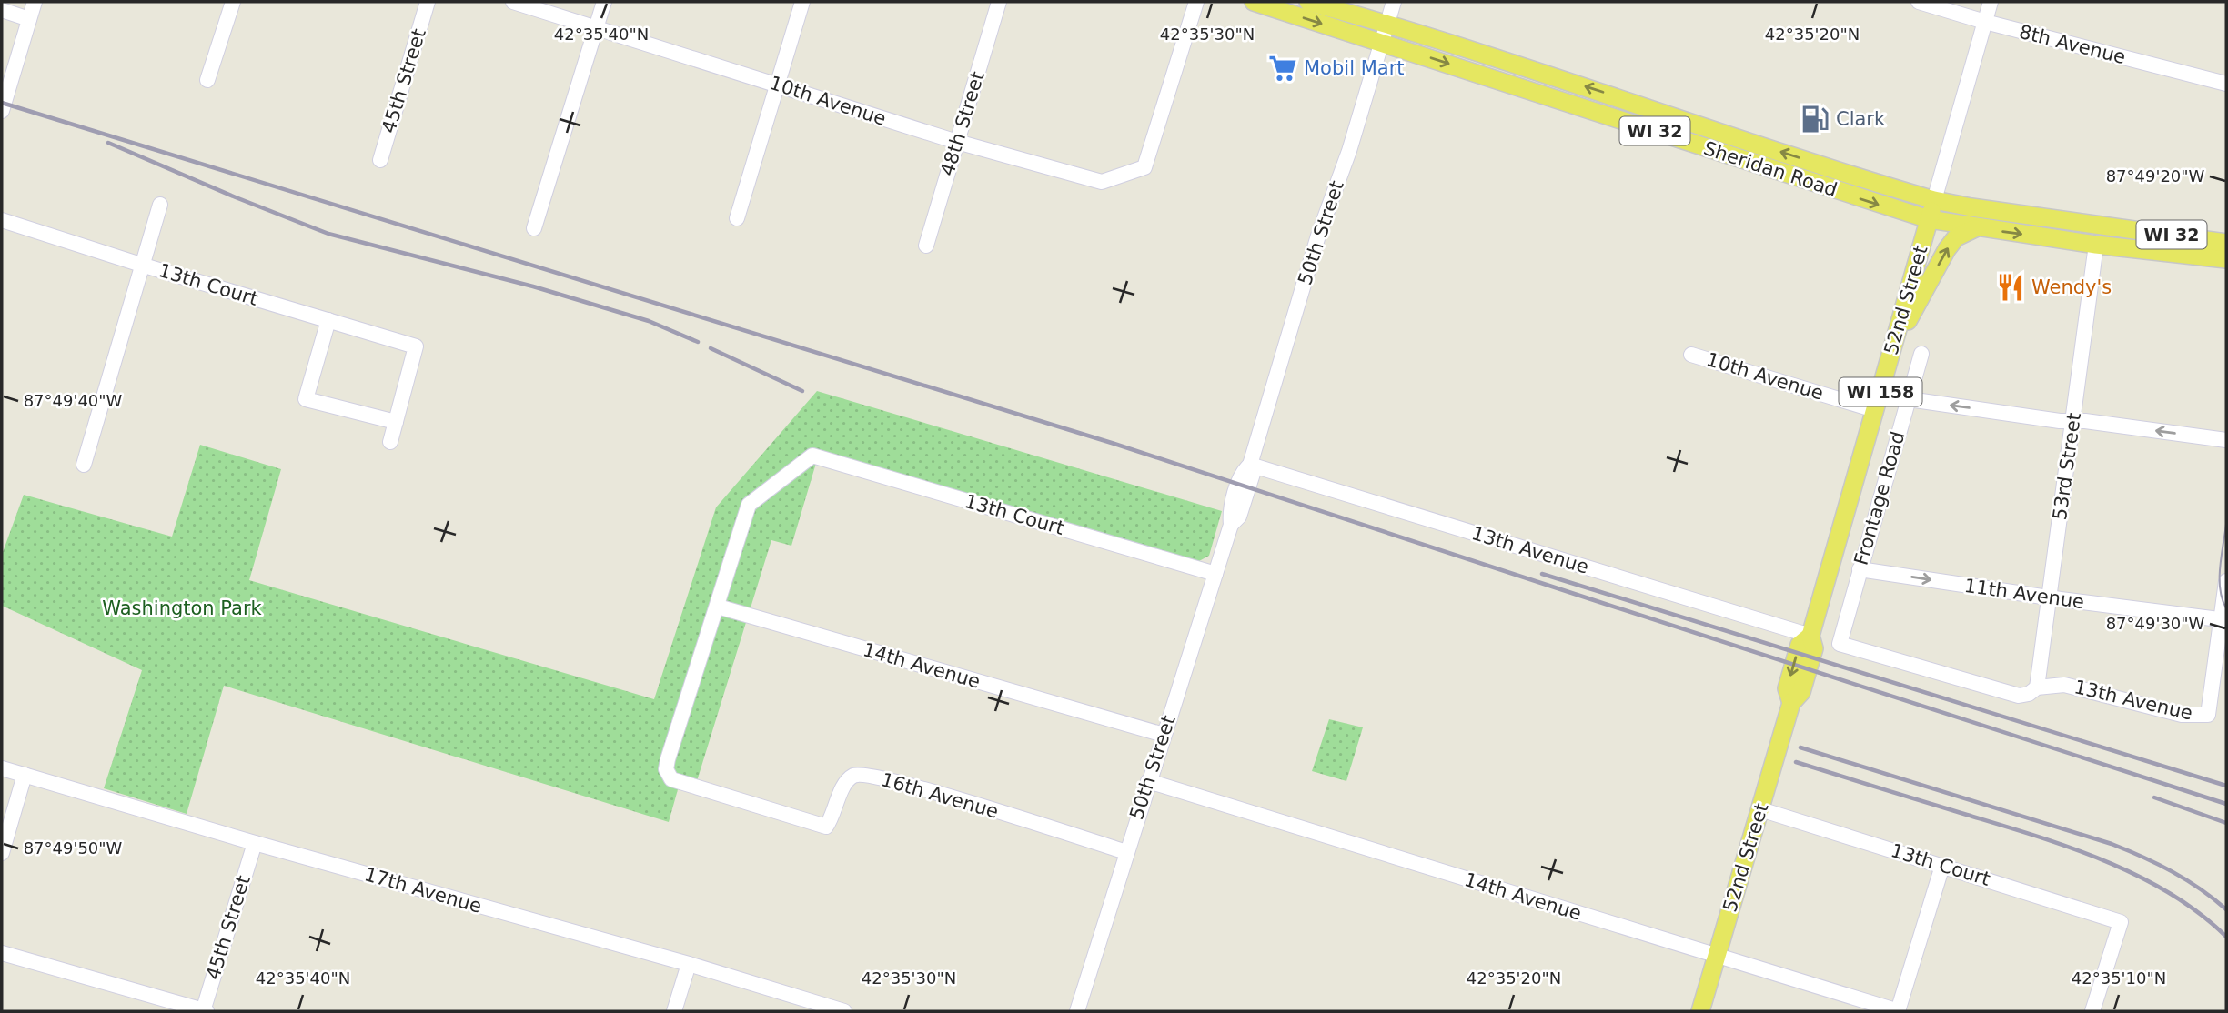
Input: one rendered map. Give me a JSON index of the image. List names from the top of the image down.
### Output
{
  "streets": {
    "main road": [
      "WI 32",
      "Sheridan Road",
      "52nd Street",
      "WI 158"
    ],
    "street": [
      "8th Avenue",
      "45th Street",
      "10th Avenue",
      "48th Street",
      "50th Street",
      "13th Court",
      "53rd Street",
      "Frontage Road",
      "13th Avenue",
      "11th Avenue",
      "14th Avenue",
      "16th Avenue",
      "17th Avenue"
    ]
  },
  "crossings": [
    ["8th Avenue", "52nd Street"],
    ["45th Street", "17th Avenue"],
    ["10th Avenue", "48th Street"],
    ["10th Avenue", "52nd Street"],
    ["Sheridan Road", "50th Street"],
    ["Sheridan Road", "52nd Street"],
    ["Sheridan Road", "53rd Street"],
    ["50th Street", "13th Court"],
    ["50th Street", "13th Avenue"],
    ["50th Street", "14th Avenue"],
    ["50th Street", "16th Avenue"],
    ["13th Court", "52nd Street"],
    ["13th Court", "14th Avenue"],
    ["13th Court", "16th Avenue"],
    ["52nd Street", "13th Avenue"],
    ["52nd Street", "14th Avenue"],
    ["53rd Street", "13th Avenue"],
    ["53rd Street", "11th Avenue"],
    ["Frontage Road", "13th Avenue"],
    ["Frontage Road", "11th Avenue"],
    ["13th Avenue", "11th Avenue"],
    ["14th Avenue", "16th Avenue"]
  ],
  "one_way": ["11th Avenue"],
  "parks": ["Washington Park"],
  "places": {
    "supermarket": ["Mobil Mart"],
    "fuel station": ["Clark"],
    "restaurant": ["Wendy's"]
  },
  "coordinates": [
    "42°35'40\"N",
    "42°35'30\"N",
    "42°35'20\"N",
    "87°49'20\"W",
    "87°49'40\"W",
    "87°49'30\"W",
    "87°49'50\"W",
    "42°35'10\"N"
  ]
}
